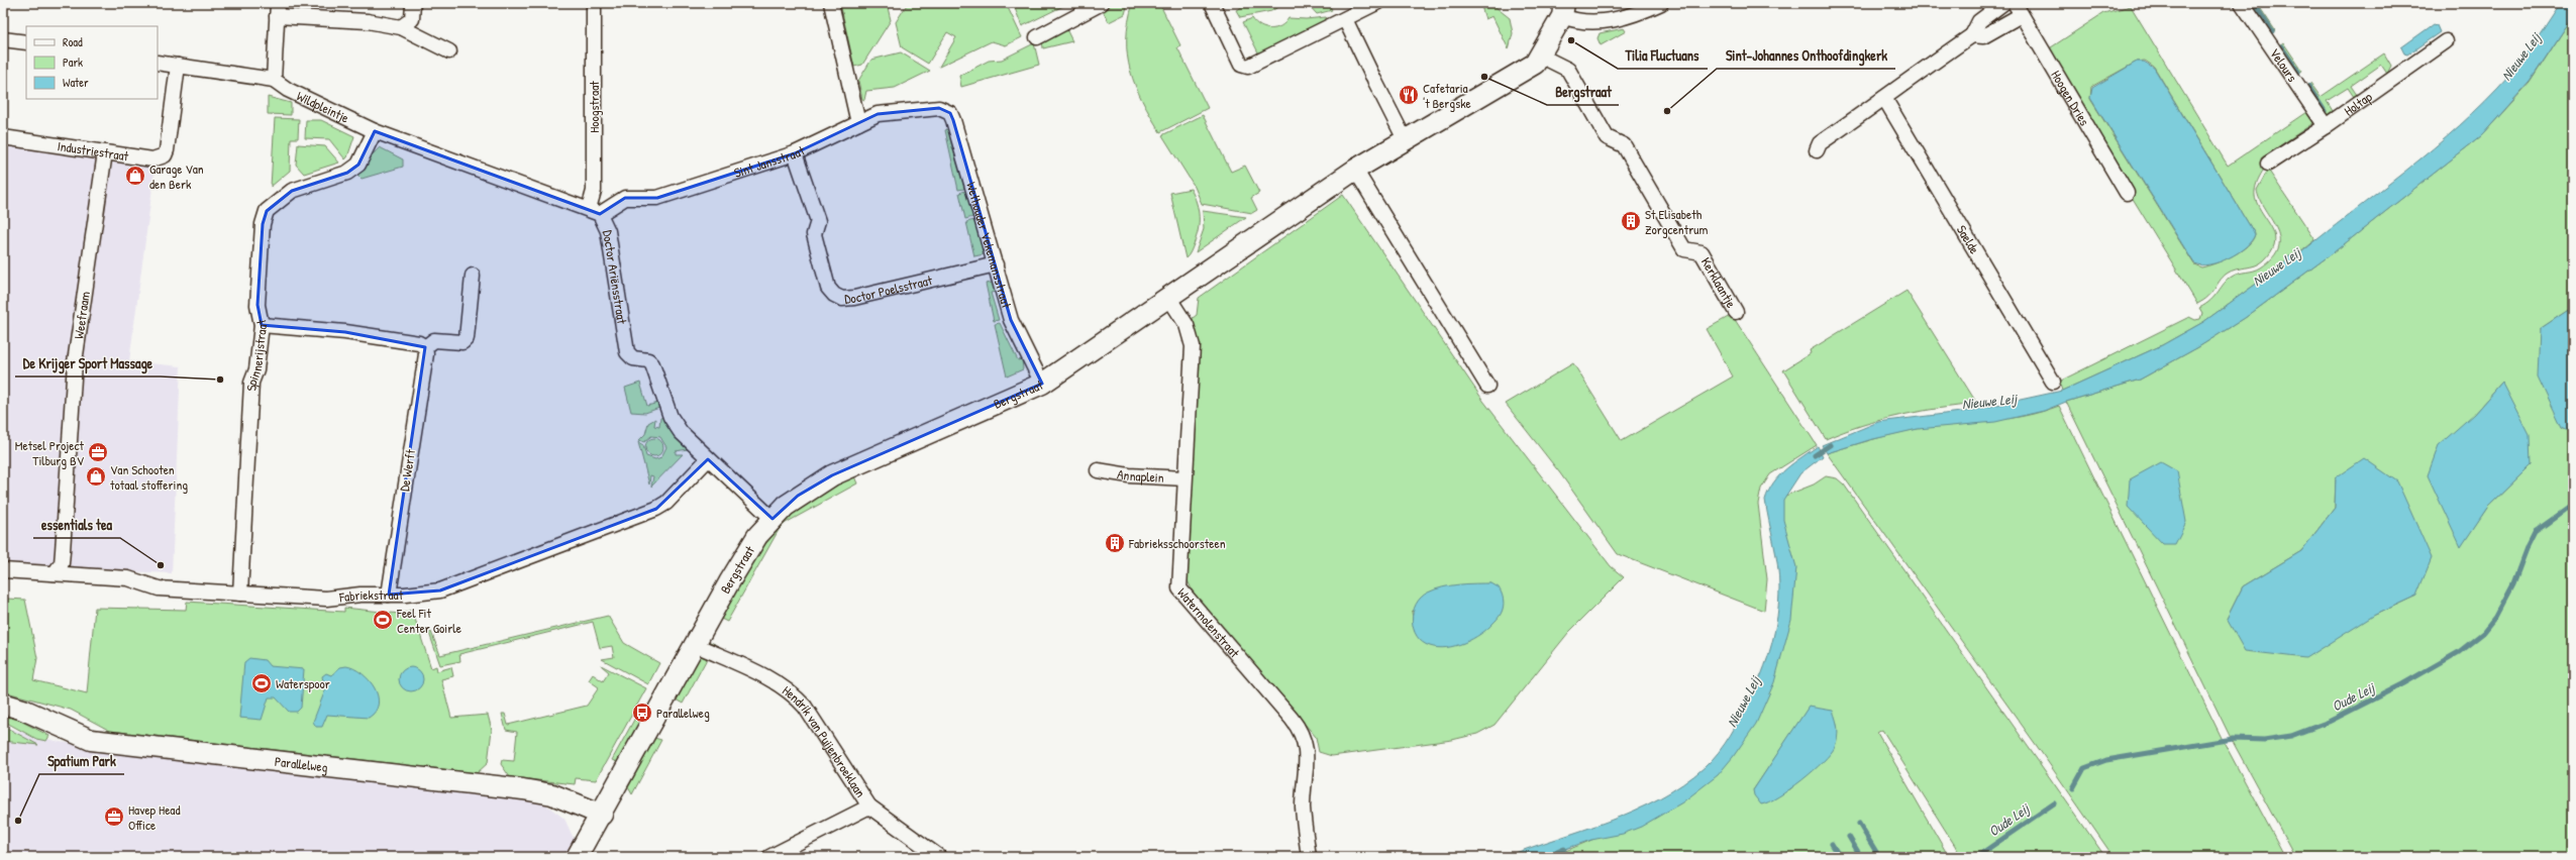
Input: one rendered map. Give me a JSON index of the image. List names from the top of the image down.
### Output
{
  "streets": {
    "street": [
      "Velours",
      "Hoogen Dries",
      "Holtap",
      "Wildpleintje",
      "Hoogstraat",
      "Industriestraat",
      "Sint Jansstraat",
      "Saelde",
      "Wethouder Vekemansstraat",
      "Doctor Ariënsstraat",
      "Kerklaantje",
      "Doctor Poelsstraat",
      "Weefraam",
      "Spinnerijstraat",
      "Bergstraat",
      "De Werft",
      "Annaplein",
      "Fabriekstraat",
      "Watermolenstraat",
      "Hendrik van Puijenbroeklaan",
      "Parallelweg"
    ]
  },
  "crossings": [
    ["Velours", "Holtap"],
    ["Wildpleintje", "Spinnerijstraat"],
    ["Hoogstraat", "Sint Jansstraat"],
    ["Hoogstraat", "Doctor Ariënsstraat"],
    ["Industriestraat", "Weefraam"],
    ["Sint Jansstraat", "Wethouder Vekemansstraat"],
    ["Sint Jansstraat", "Doctor Ariënsstraat"],
    ["Sint Jansstraat", "Doctor Poelsstraat"],
    ["Wethouder Vekemansstraat", "Doctor Poelsstraat"],
    ["Wethouder Vekemansstraat", "Bergstraat"],
    ["Doctor Ariënsstraat", "Bergstraat"],
    ["Doctor Ariënsstraat", "Fabriekstraat"],
    ["Kerklaantje", "Bergstraat"],
    ["Weefraam", "Fabriekstraat"],
    ["Spinnerijstraat", "Fabriekstraat"],
    ["Bergstraat", "Watermolenstraat"],
    ["Bergstraat", "Hendrik van Puijenbroeklaan"],
    ["Bergstraat", "Parallelweg"],
    ["De Werft", "Fabriekstraat"],
    ["Annaplein", "Watermolenstraat"]
  ],
  "water": ["Nieuwe Leij", "Oude Leij"],
  "places": {
    "other": [
      "Tilia Fluctuans",
      "Bergstraat",
      "Sint-Johannes Onthoofdingkerk",
      "De Krijger Sport Massage",
      "essentials tea",
      "Spatium Park"
    ],
    "restaurant": ["Cafetaria 't Bergske"],
    "shop": ["Garage Van den Berk", "Van Schooten totaal stoffering"],
    "building": ["St Elisabeth Zorgcentrum", "Fabrieksschoorsteen"],
    "office": ["Metsel Project Tilburg BV", "Havep Head Office"],
    "sports": ["Feel Fit Center Goirle", "Waterspoor"],
    "bus stop": ["Parallelweg"]
  },
  "legend": ["Road", "Park", "Water"]
}
